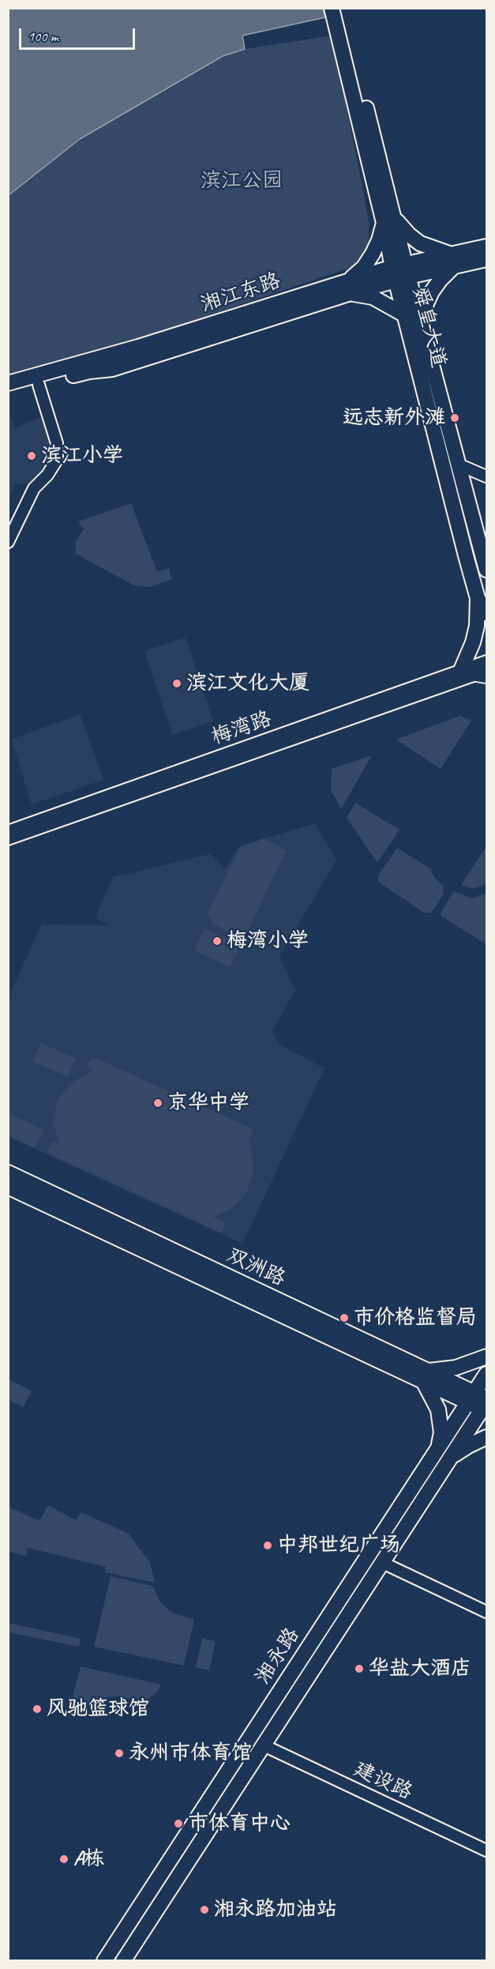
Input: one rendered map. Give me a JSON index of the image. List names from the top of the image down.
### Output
{
  "streets": {
    "main road": [
      "湘江东路",
      "舜皇大道",
      "双洲路",
      "湘永路"
    ],
    "street": ["梅湾路", "建设路"]
  },
  "crossings": [
    ["湘江东路", "舜皇大道"],
    ["双洲路", "湘永路"],
    ["湘永路", "建设路"]
  ],
  "parks": ["滨江公园"],
  "places": [
    "远志新外滩",
    "滨江小学",
    "滨江文化大厦",
    "梅湾小学",
    "京华中学",
    "市价格监督局",
    "中邦世纪广场",
    "华盐大酒店",
    "风驰篮球馆",
    "永州市体育馆",
    "市体育中心",
    "A栋",
    "湘永路加油站"
  ],
  "scale_bar": "100 m"
}
